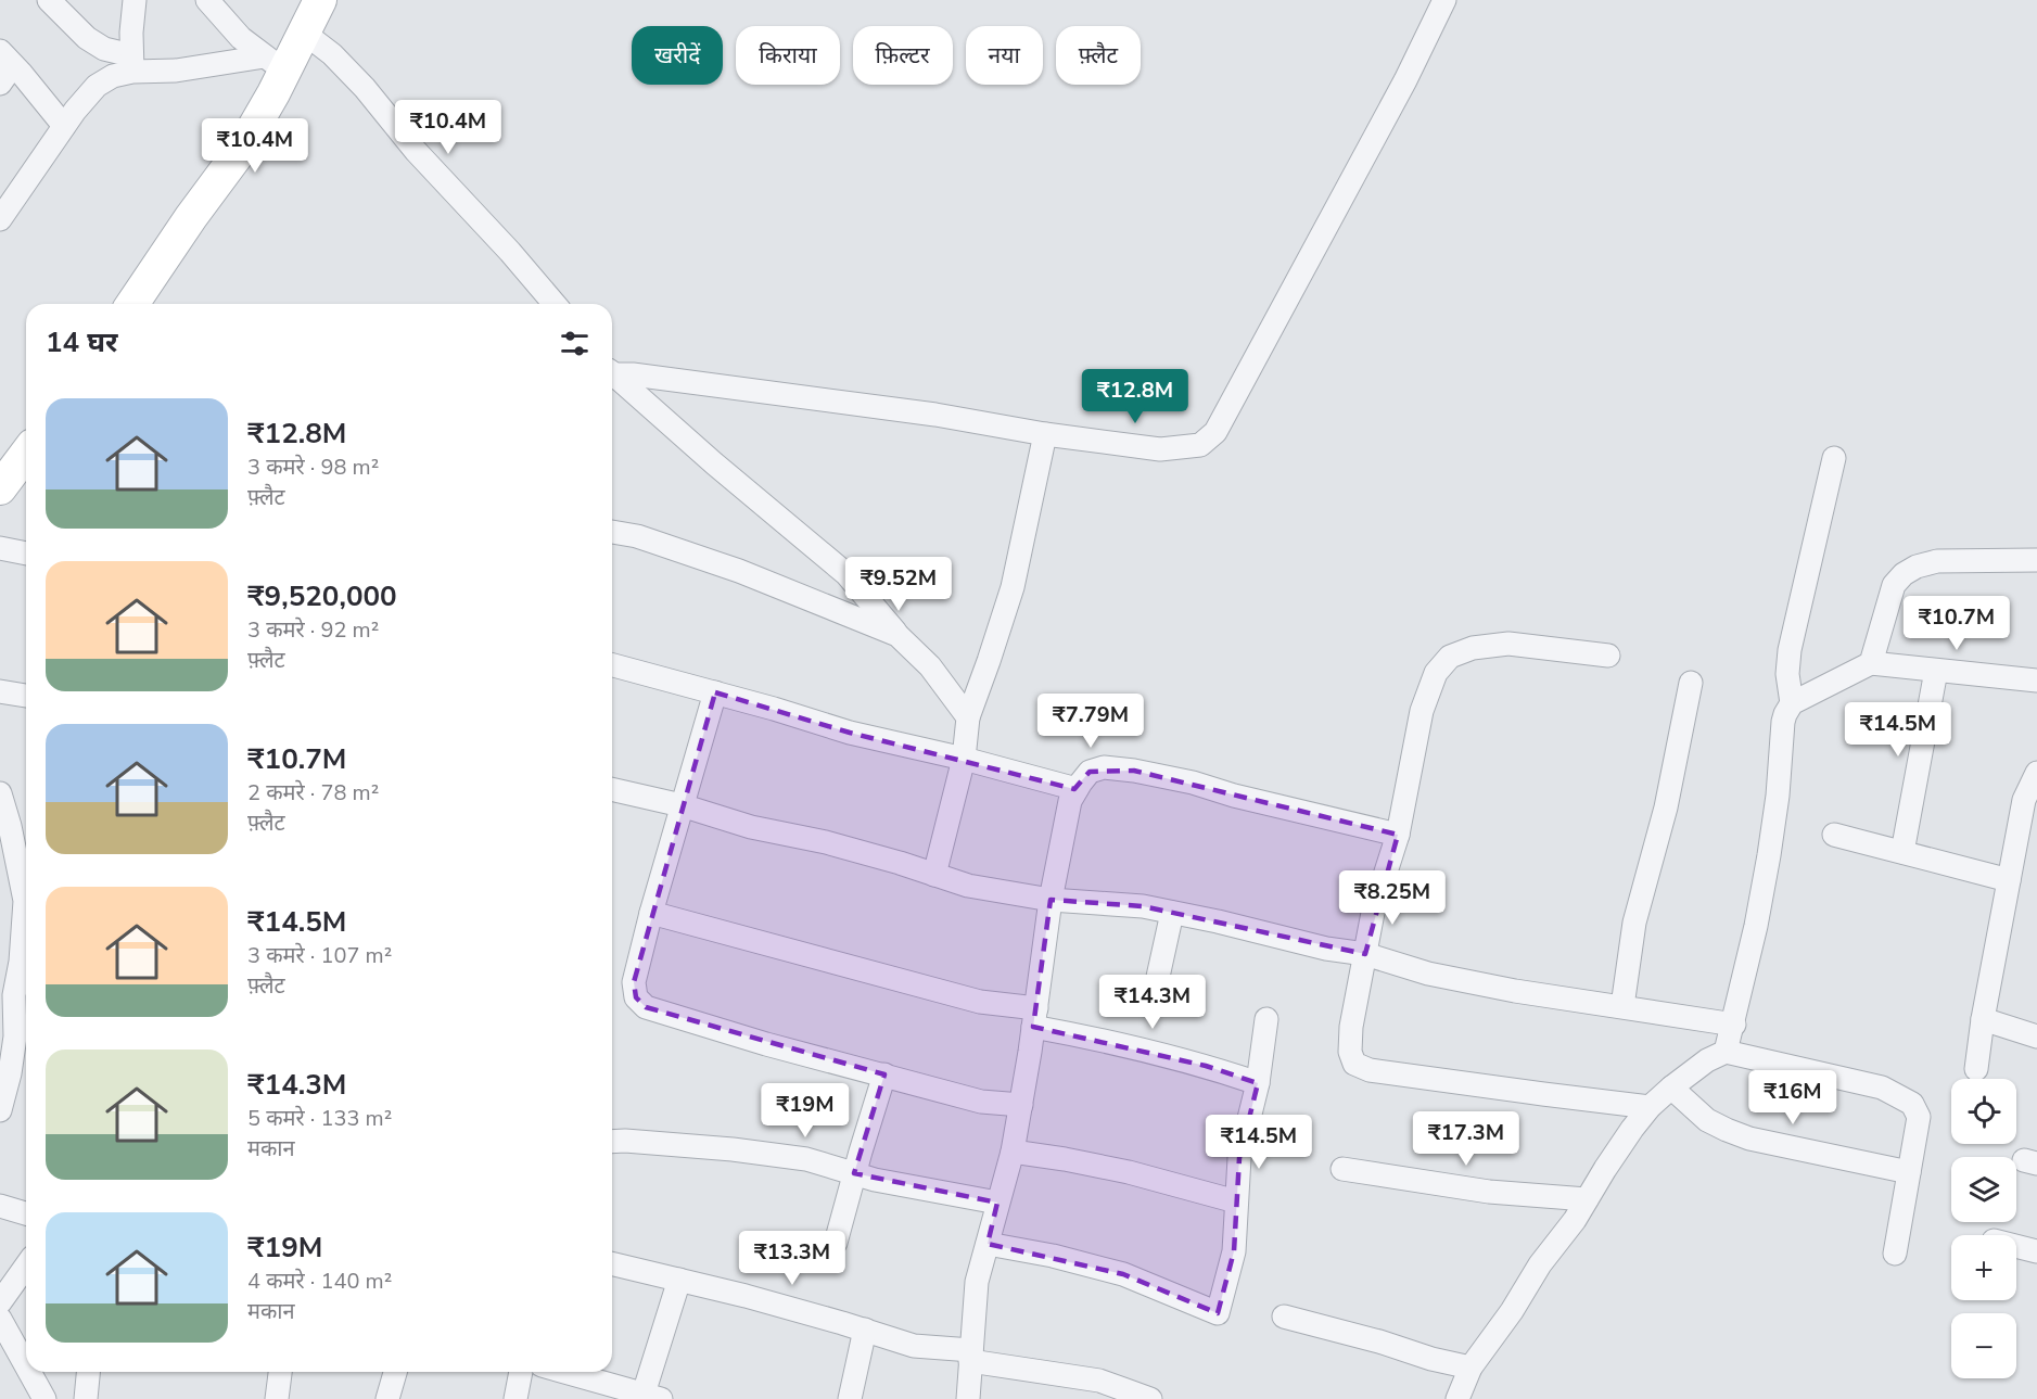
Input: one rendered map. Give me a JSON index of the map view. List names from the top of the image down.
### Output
{
  "page": {
    "chip": [
      "खरीदें",
      "किराया",
      "फ़िल्टर",
      "नया",
      "फ़्लैट"
    ],
    "price": [
      "₹10.4M",
      "₹10.4M",
      "₹12.8M",
      "₹9.52M",
      "₹10.7M",
      "₹7.79M",
      "₹14.5M",
      "₹8.25M",
      "₹14.3M",
      "₹16M",
      "₹19M",
      "₹17.3M",
      "₹14.5M",
      "₹13.3M"
    ],
    "heading": "14 घर",
    "list": [
      {
        "name": "₹12.8M",
        "note": "3 कमरे · 98 m² · फ़्लैट"
      },
      {
        "name": "₹9,520,000",
        "note": "3 कमरे · 92 m² · फ़्लैट"
      },
      {
        "name": "₹10.7M",
        "note": "2 कमरे · 78 m² · फ़्लैट"
      },
      {
        "name": "₹14.5M",
        "note": "3 कमरे · 107 m² · फ़्लैट"
      },
      {
        "name": "₹14.3M",
        "note": "5 कमरे · 133 m² · मकान"
      },
      {
        "name": "₹19M",
        "note": "4 कमरे · 140 m² · मकान"
      }
    ],
    "map_buttons": ["+", "−"]
  }
}
